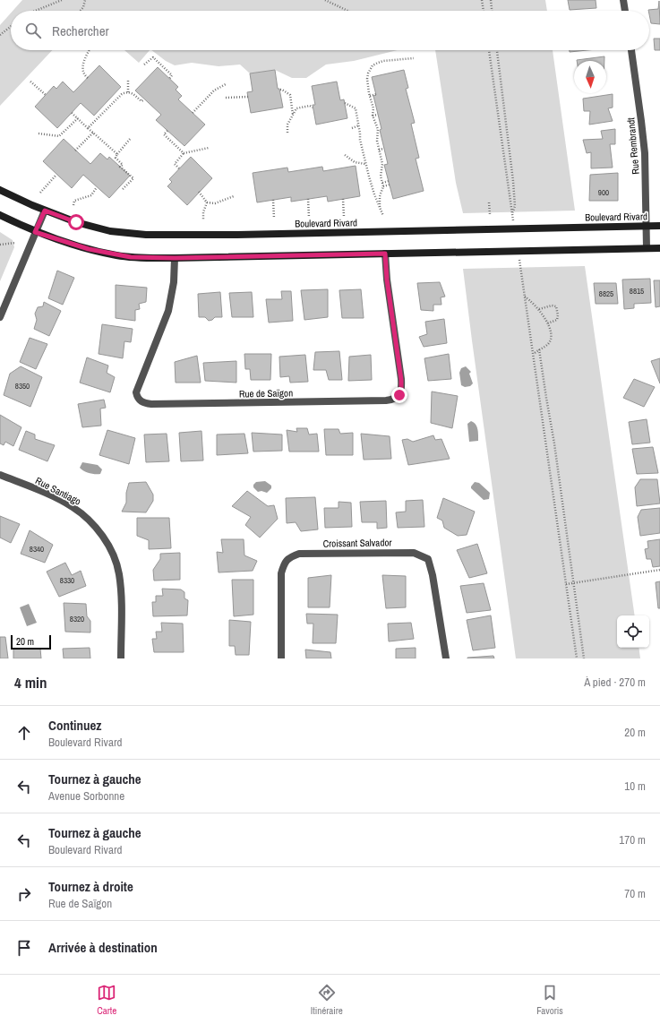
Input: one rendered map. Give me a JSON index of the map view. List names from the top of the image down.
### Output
{
  "streets": {
    "street": [
      "Rue Rembrandt",
      "Boulevard Rivard",
      "Rue de Saïgon",
      "Rue Santiago",
      "Croissant Salvador"
    ]
  },
  "crossings": [
    ["Rue Rembrandt", "Boulevard Rivard"]
  ],
  "house_numbers": [
    "900",
    "8815",
    "8825",
    "8350",
    "8340",
    "8330",
    "8320"
  ],
  "scale_bar": "20 m",
  "north": "bottom",
  "page": {
    "search": "Rechercher",
    "scale": "20 m",
    "heading": ["4 min", "À pied · 270 m"],
    "list": [
      ["Continuez", "Boulevard Rivard", "20 m"],
      ["Tournez à gauche", "Avenue Sorbonne", "10 m"],
      ["Tournez à gauche", "Boulevard Rivard", "170 m"],
      ["Tournez à droite", "Rue de Saïgon", "70 m"],
      "Arrivée à destination"
    ],
    "nav": ["Carte", "Itinéraire", "Favoris"]
  }
}
